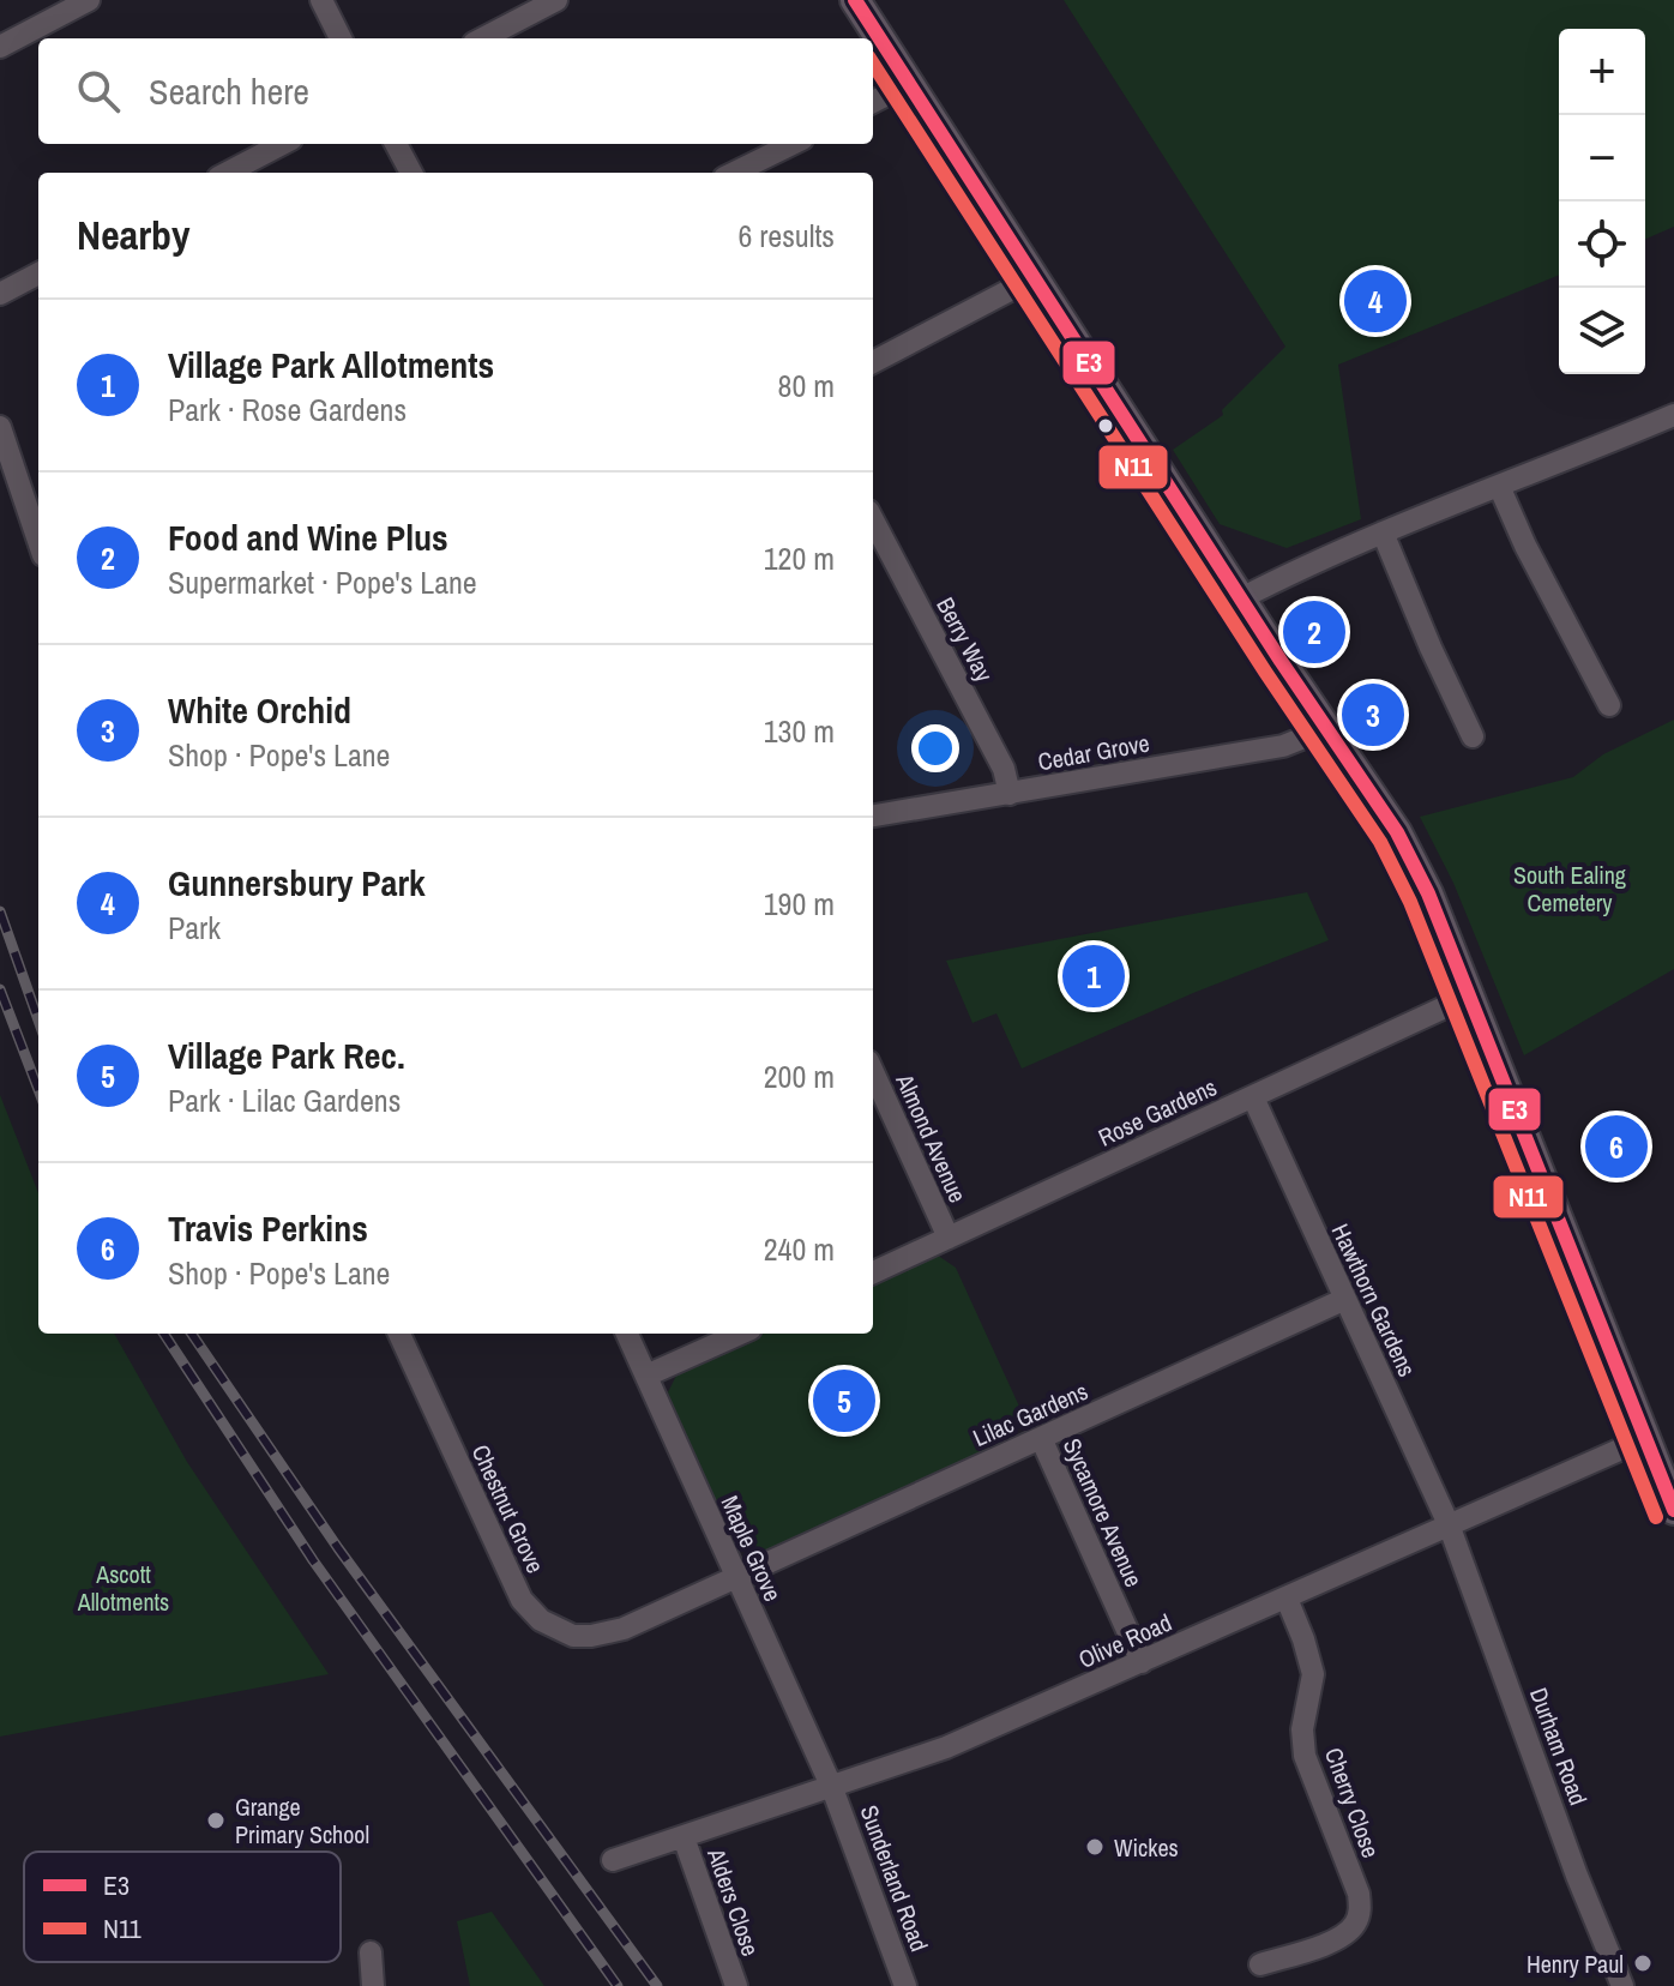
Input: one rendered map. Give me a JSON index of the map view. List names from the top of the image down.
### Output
{
  "streets": {
    "street": [
      "Berry Way",
      "Cedar Grove",
      "Rose Gardens",
      "Almond Avenue",
      "Hawthorn Gardens",
      "Lilac Gardens",
      "Chestnut Grove",
      "Sycamore Avenue",
      "Maple Grove",
      "Olive Road",
      "Durham Road",
      "Cherry Close",
      "Sunderland Road",
      "Alders Close"
    ]
  },
  "crossings": [
    ["Berry Way", "Cedar Grove"],
    ["Rose Gardens", "Almond Avenue"],
    ["Rose Gardens", "Hawthorn Gardens"],
    ["Hawthorn Gardens", "Lilac Gardens"],
    ["Hawthorn Gardens", "Olive Road"],
    ["Hawthorn Gardens", "Durham Road"],
    ["Lilac Gardens", "Chestnut Grove"],
    ["Lilac Gardens", "Sycamore Avenue"],
    ["Lilac Gardens", "Maple Grove"],
    ["Chestnut Grove", "Maple Grove"],
    ["Sycamore Avenue", "Olive Road"],
    ["Maple Grove", "Olive Road"],
    ["Maple Grove", "Sunderland Road"],
    ["Olive Road", "Durham Road"],
    ["Olive Road", "Cherry Close"],
    ["Olive Road", "Sunderland Road"],
    ["Olive Road", "Alders Close"]
  ],
  "parks": ["South Ealing Cemetery", "Ascott Allotments"],
  "places": ["Grange Primary School", "Wickes", "Henry Paul"],
  "lines": ["transit line E3", "transit line N11"],
  "legend": ["E3", "N11"],
  "page": {
    "map_buttons": ["+", "−"],
    "search": "Search here",
    "heading": ["Nearby", "6 results"],
    "pins": [
      "4",
      "2",
      "3",
      "1",
      "6",
      "5"
    ],
    "list": [
      {
        "mark": "1",
        "name": "Village Park Allotments",
        "note": "Park · Rose Gardens",
        "value": "80 m"
      },
      {
        "mark": "2",
        "name": "Food and Wine Plus",
        "note": "Supermarket · Pope's Lane",
        "value": "120 m"
      },
      {
        "mark": "3",
        "name": "White Orchid",
        "note": "Shop · Pope's Lane",
        "value": "130 m"
      },
      {
        "mark": "4",
        "name": "Gunnersbury Park",
        "note": "Park",
        "value": "190 m"
      },
      {
        "mark": "5",
        "name": "Village Park Rec.",
        "note": "Park · Lilac Gardens",
        "value": "200 m"
      },
      {
        "mark": "6",
        "name": "Travis Perkins",
        "note": "Shop · Pope's Lane",
        "value": "240 m"
      }
    ]
  }
}
